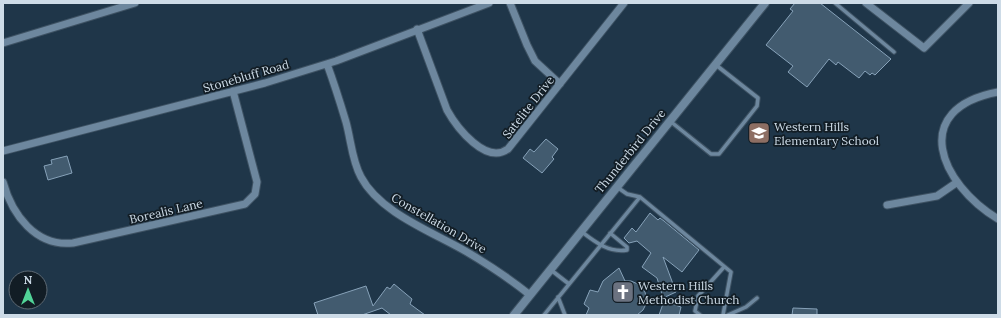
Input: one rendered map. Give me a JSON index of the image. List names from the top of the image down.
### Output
{
  "streets": {
    "street": [
      "Stonebluff Road",
      "Satelite Drive",
      "Thunderbird Drive",
      "Borealis Lane",
      "Constellation Drive"
    ]
  },
  "crossings": [
    ["Stonebluff Road", "Satelite Drive"],
    ["Stonebluff Road", "Borealis Lane"],
    ["Stonebluff Road", "Constellation Drive"],
    ["Thunderbird Drive", "Constellation Drive"]
  ],
  "places": {
    "school or university": ["Western Hills Elementary School"],
    "church": ["Western Hills Methodist Church"]
  },
  "north": "top"
}
